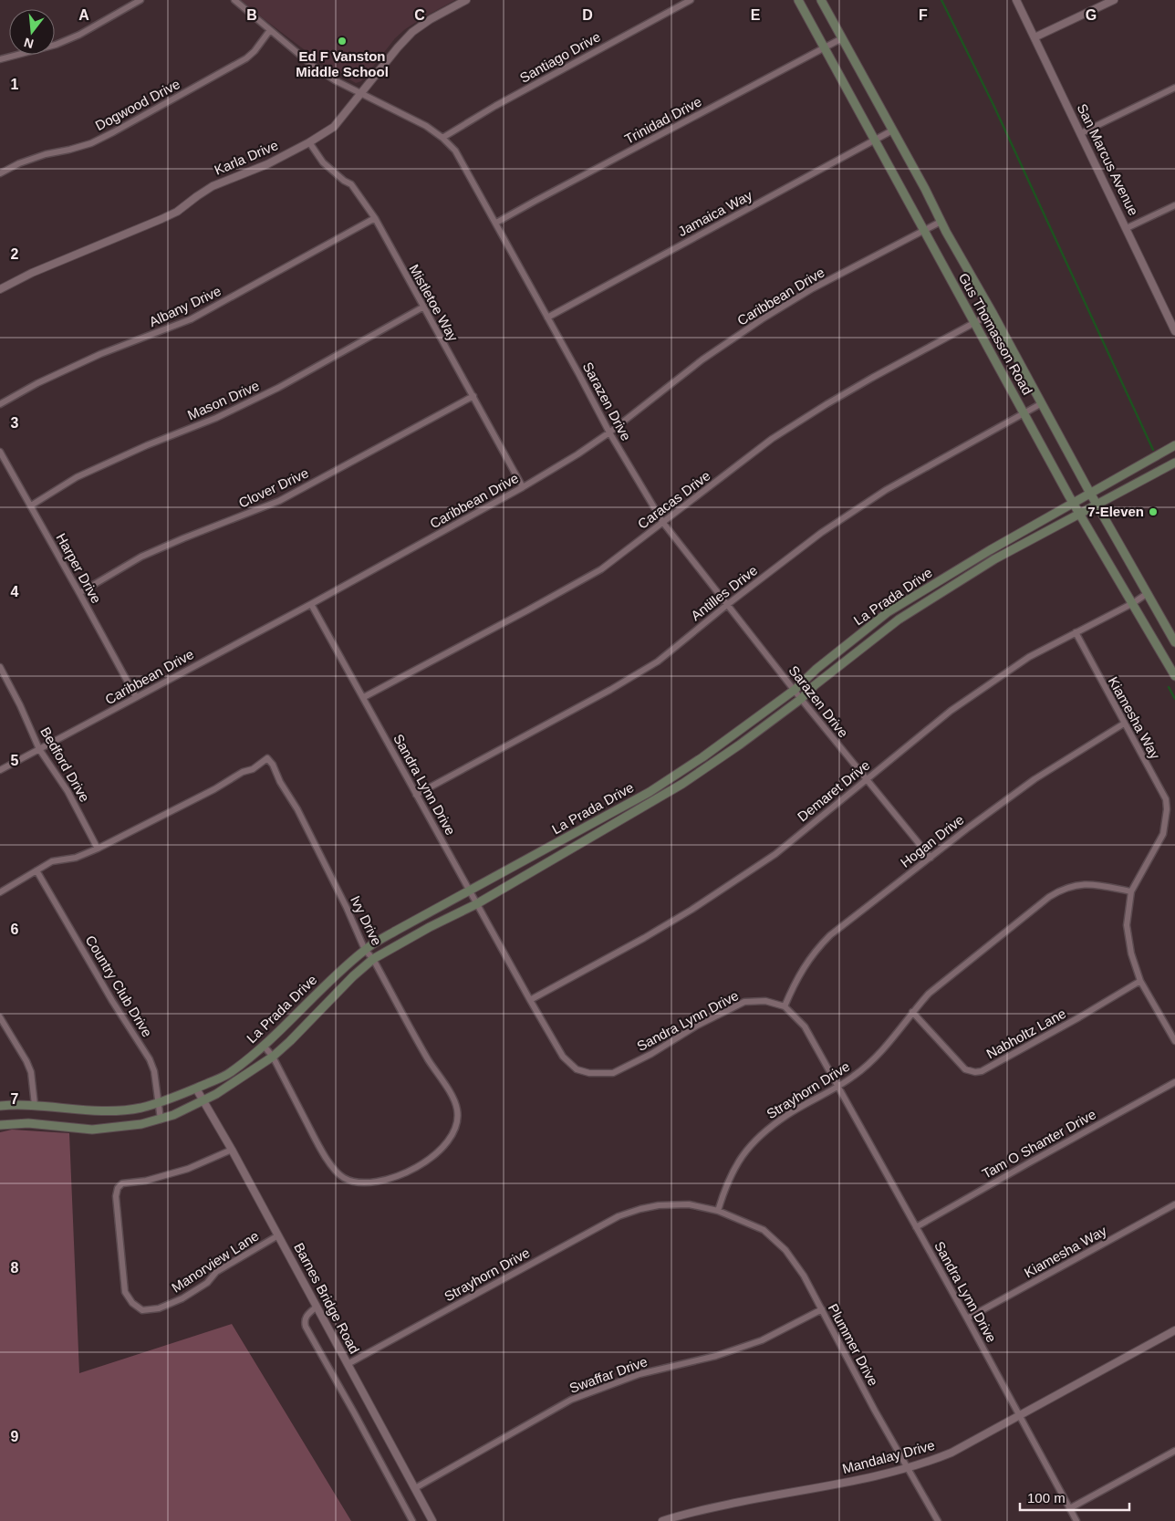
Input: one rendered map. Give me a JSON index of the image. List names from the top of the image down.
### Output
{
  "streets": {
    "main road": ["Gus Thomasson Road", "La Prada Drive"],
    "street": [
      "Santiago Drive",
      "Dogwood Drive",
      "Trinidad Drive",
      "Karla Drive",
      "San Marcus Avenue",
      "Jamaica Way",
      "Caribbean Drive",
      "Mistletoe Way",
      "Albany Drive",
      "Mason Drive",
      "Sarazen Drive",
      "Clover Drive",
      "Caracas Drive",
      "Harper Drive",
      "Antilles Drive",
      "Kiamesha Way",
      "Bedford Drive",
      "Sandra Lynn Drive",
      "Demaret Drive",
      "Hogan Drive",
      "Ivy Drive",
      "Country Club Drive",
      "Nabholtz Lane",
      "Strayhorn Drive",
      "Tam O Shanter Drive",
      "Manorview Lane",
      "Barnes Bridge Road",
      "Plummer Drive",
      "Swaffar Drive",
      "Mandalay Drive"
    ]
  },
  "crossings": [
    ["Santiago Drive", "Sarazen Drive"],
    ["Dogwood Drive", "Sarazen Drive"],
    ["Trinidad Drive", "Gus Thomasson Road"],
    ["Trinidad Drive", "Sarazen Drive"],
    ["Karla Drive", "Mistletoe Way"],
    ["Karla Drive", "Sarazen Drive"],
    ["Jamaica Way", "Gus Thomasson Road"],
    ["Jamaica Way", "Sarazen Drive"],
    ["Caribbean Drive", "Mistletoe Way"],
    ["Caribbean Drive", "Gus Thomasson Road"],
    ["Caribbean Drive", "Sarazen Drive"],
    ["Caribbean Drive", "Harper Drive"],
    ["Caribbean Drive", "Bedford Drive"],
    ["Caribbean Drive", "Sandra Lynn Drive"],
    ["Mistletoe Way", "Albany Drive"],
    ["Mistletoe Way", "Mason Drive"],
    ["Mistletoe Way", "Clover Drive"],
    ["Gus Thomasson Road", "Caracas Drive"],
    ["Gus Thomasson Road", "Antilles Drive"],
    ["Gus Thomasson Road", "La Prada Drive"],
    ["Gus Thomasson Road", "Demaret Drive"],
    ["Mason Drive", "Harper Drive"],
    ["Sarazen Drive", "Caracas Drive"],
    ["Sarazen Drive", "Antilles Drive"],
    ["Sarazen Drive", "La Prada Drive"],
    ["Sarazen Drive", "Demaret Drive"],
    ["Sarazen Drive", "Hogan Drive"],
    ["Clover Drive", "Harper Drive"],
    ["Caracas Drive", "Sandra Lynn Drive"],
    ["Antilles Drive", "Sandra Lynn Drive"],
    ["La Prada Drive", "Sandra Lynn Drive"],
    ["La Prada Drive", "Ivy Drive"],
    ["La Prada Drive", "Country Club Drive"],
    ["La Prada Drive", "Barnes Bridge Road"],
    ["Kiamesha Way", "Sandra Lynn Drive"],
    ["Kiamesha Way", "Demaret Drive"],
    ["Kiamesha Way", "Hogan Drive"],
    ["Kiamesha Way", "Nabholtz Lane"],
    ["Kiamesha Way", "Strayhorn Drive"],
    ["Bedford Drive", "Ivy Drive"],
    ["Sandra Lynn Drive", "Demaret Drive"],
    ["Sandra Lynn Drive", "Hogan Drive"],
    ["Sandra Lynn Drive", "Strayhorn Drive"],
    ["Sandra Lynn Drive", "Tam O Shanter Drive"],
    ["Sandra Lynn Drive", "Mandalay Drive"],
    ["Ivy Drive", "Country Club Drive"],
    ["Nabholtz Lane", "Strayhorn Drive"],
    ["Strayhorn Drive", "Barnes Bridge Road"],
    ["Strayhorn Drive", "Plummer Drive"],
    ["Manorview Lane", "Barnes Bridge Road"],
    ["Barnes Bridge Road", "Swaffar Drive"],
    ["Plummer Drive", "Swaffar Drive"],
    ["Plummer Drive", "Mandalay Drive"]
  ],
  "places": ["Ed F Vanston Middle School", "7-Eleven"],
  "scale_bar": "100 m",
  "north": "bottom",
  "grid": {
    "columns": [
      "A",
      "B",
      "C",
      "D",
      "E",
      "F",
      "G"
    ],
    "rows": [
      "1",
      "2",
      "3",
      "4",
      "5",
      "6",
      "7",
      "8",
      "9"
    ]
  }
}
